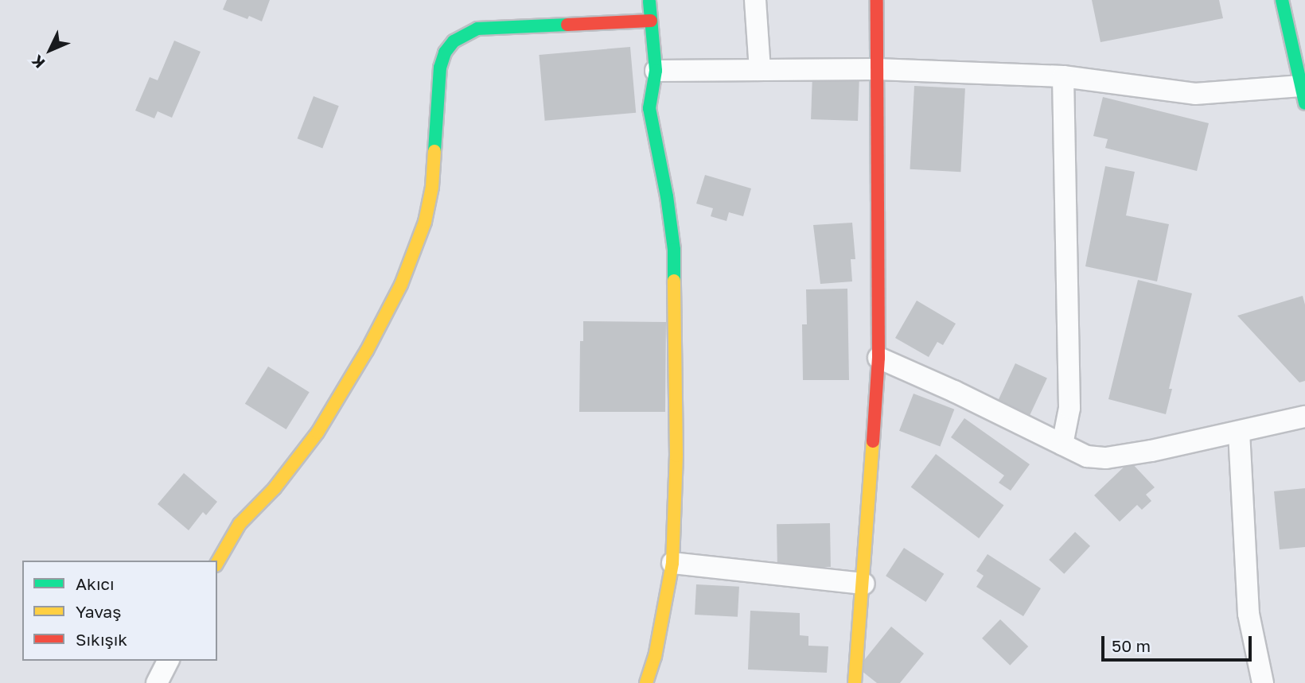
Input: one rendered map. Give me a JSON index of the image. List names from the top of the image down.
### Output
{
  "legend": ["Akıcı", "Yavaş", "Sıkışık"],
  "scale_bar": "50 m",
  "north": "bottom left"
}
